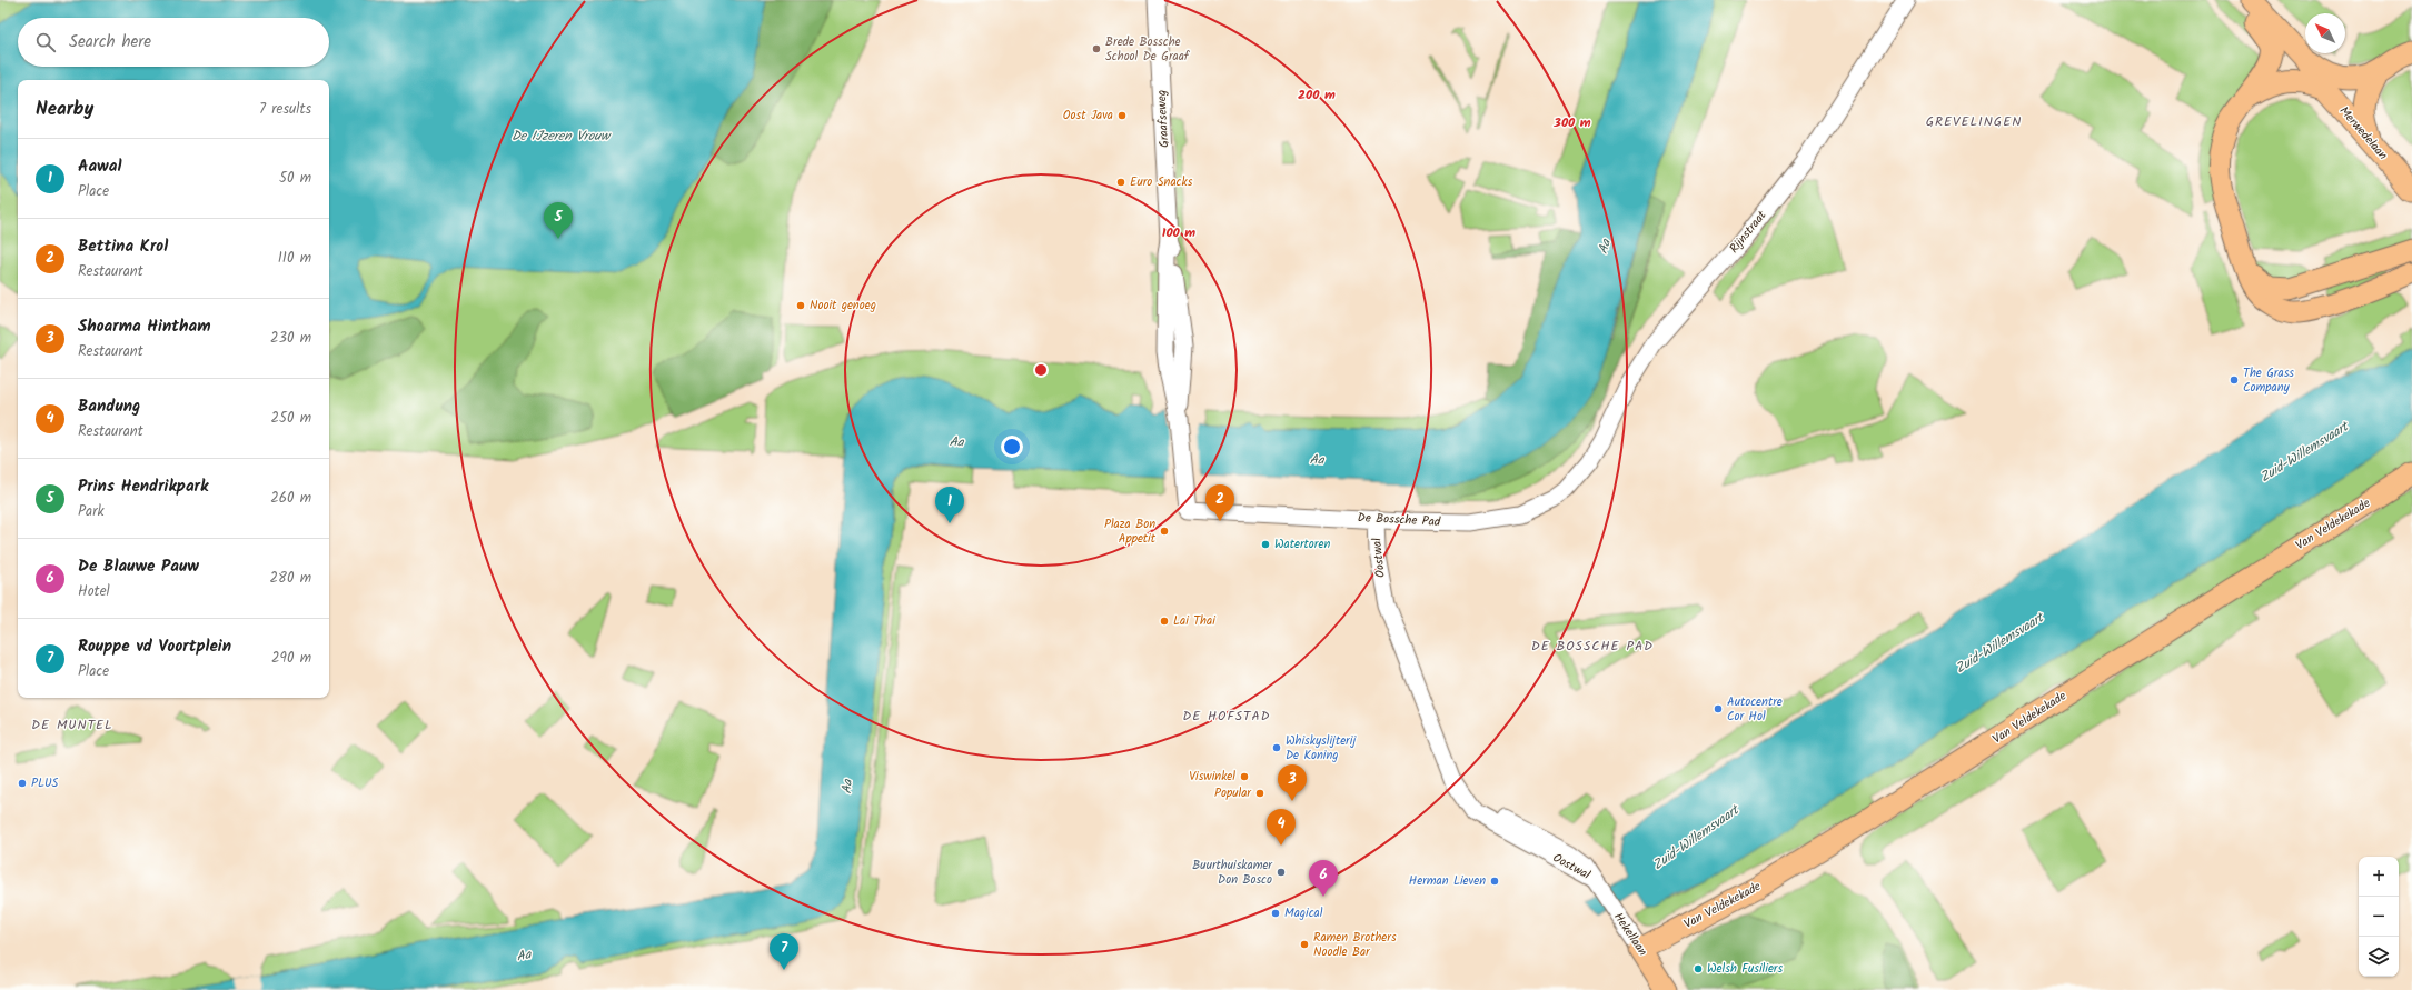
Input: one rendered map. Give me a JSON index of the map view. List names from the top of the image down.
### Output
{
  "streets": {
    "main road": ["Merwedelaan", "Van Veldekekade", "Hekellaan"],
    "street": [
      "Graafseweg",
      "Rijnstraat",
      "De Bossche Pad",
      "Oostwal"
    ]
  },
  "crossings": [
    ["Graafseweg", "De Bossche Pad"],
    ["Rijnstraat", "De Bossche Pad"],
    ["De Bossche Pad", "Oostwal"],
    ["Van Veldekekade", "Hekellaan"],
    ["Oostwal", "Hekellaan"]
  ],
  "districts": [
    "GREVELINGEN",
    "DE BOSSCHE PAD",
    "DE HOFSTAD",
    "DE MUNTEL"
  ],
  "water": ["De IJzeren Vrouw", "Aa", "Zuid-Willemsvaart"],
  "places": [
    "Brede Bossche School De Graaf",
    "Oost Java",
    "Euro Snacks",
    "Nooit genoeg",
    "The Grass Company",
    "Plaza Bon Appetit",
    "Watertoren",
    "Lai Thai",
    "Autocentre Cor Hol",
    "Whiskyslijterij De Koning",
    "Viswinkel",
    "PLUS",
    "Popular",
    "Buurthuiskamer Don Bosco",
    "Herman Lieven",
    "Magical",
    "Ramen Brothers Noodle Bar",
    "Welsh Fusiliers"
  ],
  "north": "top left",
  "page": {
    "search": "Search here",
    "heading": ["Nearby", "7 results"],
    "list": [
      {
        "mark": "1",
        "name": "Aawal",
        "note": "Place",
        "value": "50 m"
      },
      {
        "mark": "2",
        "name": "Bettina Krol",
        "note": "Restaurant",
        "value": "110 m"
      },
      {
        "mark": "3",
        "name": "Shoarma Hintham",
        "note": "Restaurant",
        "value": "230 m"
      },
      {
        "mark": "4",
        "name": "Bandung",
        "note": "Restaurant",
        "value": "250 m"
      },
      {
        "mark": "5",
        "name": "Prins Hendrikpark",
        "note": "Park",
        "value": "260 m"
      },
      {
        "mark": "6",
        "name": "De Blauwe Pauw",
        "note": "Hotel",
        "value": "280 m"
      },
      {
        "mark": "7",
        "name": "Rouppe vd Voortplein",
        "note": "Place",
        "value": "290 m"
      }
    ],
    "pins": [
      "5",
      "2",
      "1",
      "3",
      "4",
      "6",
      "7"
    ],
    "map_buttons": ["+", "−"]
  },
  "rings": ["200 m", "300 m", "100 m"]
}
